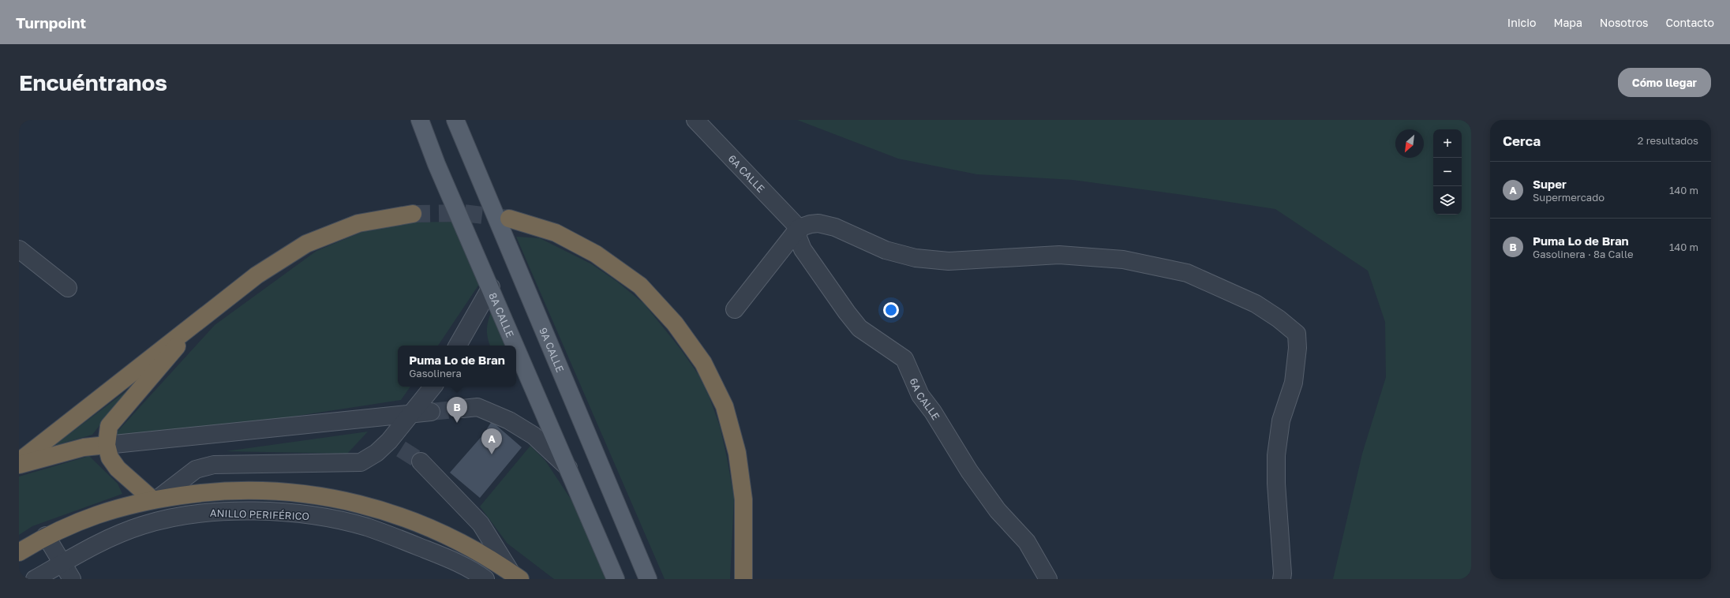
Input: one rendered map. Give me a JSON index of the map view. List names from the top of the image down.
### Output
{
  "streets": {
    "highway": ["ANILLO PERIFÉRICO"],
    "main road": ["8A CALLE", "9A CALLE"],
    "street": ["6A CALLE"]
  },
  "north": "bottom left",
  "page": {
    "header": "Turnpoint",
    "nav": [
      "Inicio",
      "Mapa",
      "Nosotros",
      "Contacto"
    ],
    "buttons": "Cómo llegar",
    "title": "Encuéntranos",
    "heading": ["Cerca", "2 resultados"],
    "map_buttons": ["+", "−"],
    "list": [
      {
        "mark": "A",
        "name": "Super",
        "note": "Supermercado",
        "value": "140 m"
      },
      {
        "mark": "B",
        "name": "Puma Lo de Bran",
        "note": "Gasolinera · 8a Calle",
        "value": "140 m"
      }
    ],
    "popup": ["Puma Lo de Bran", "Gasolinera"],
    "pins": ["B", "A"]
  }
}
